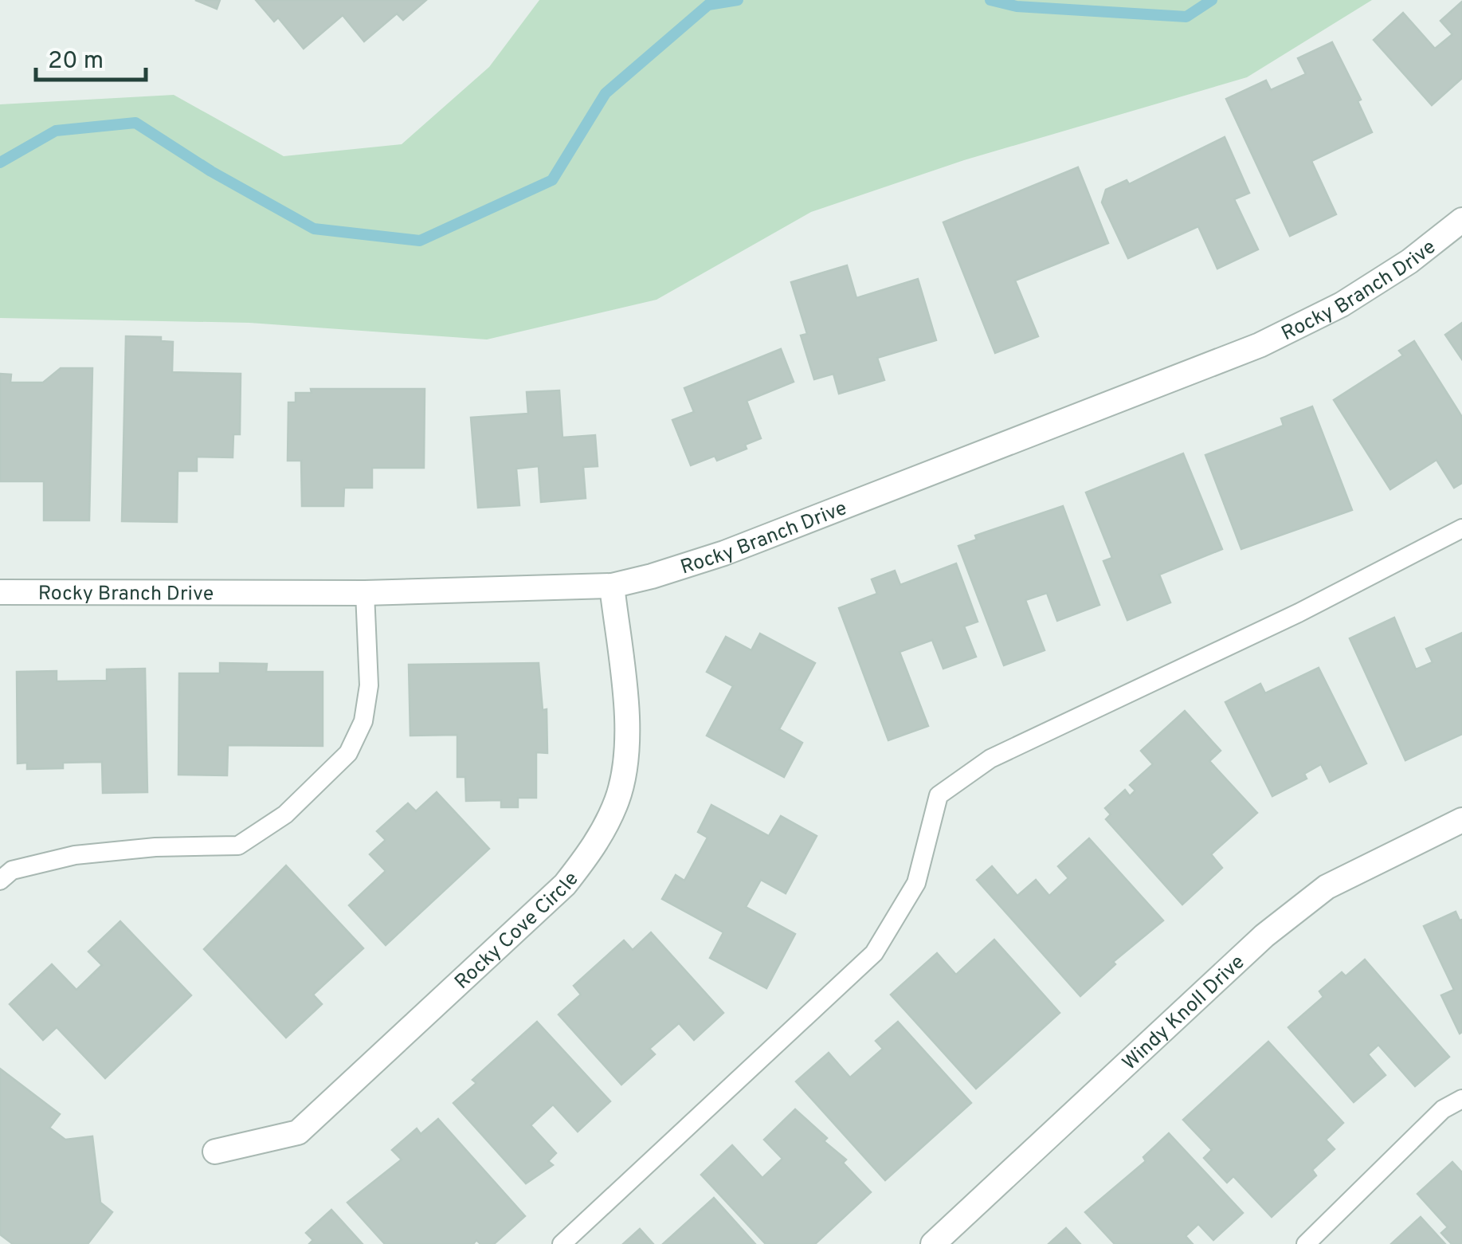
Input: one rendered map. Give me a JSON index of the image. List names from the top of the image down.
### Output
{
  "streets": {
    "street": ["Rocky Branch Drive", "Rocky Cove Circle", "Windy Knoll Drive"]
  },
  "crossings": [
    ["Rocky Branch Drive", "Rocky Cove Circle"]
  ],
  "scale_bar": "20 m"
}
